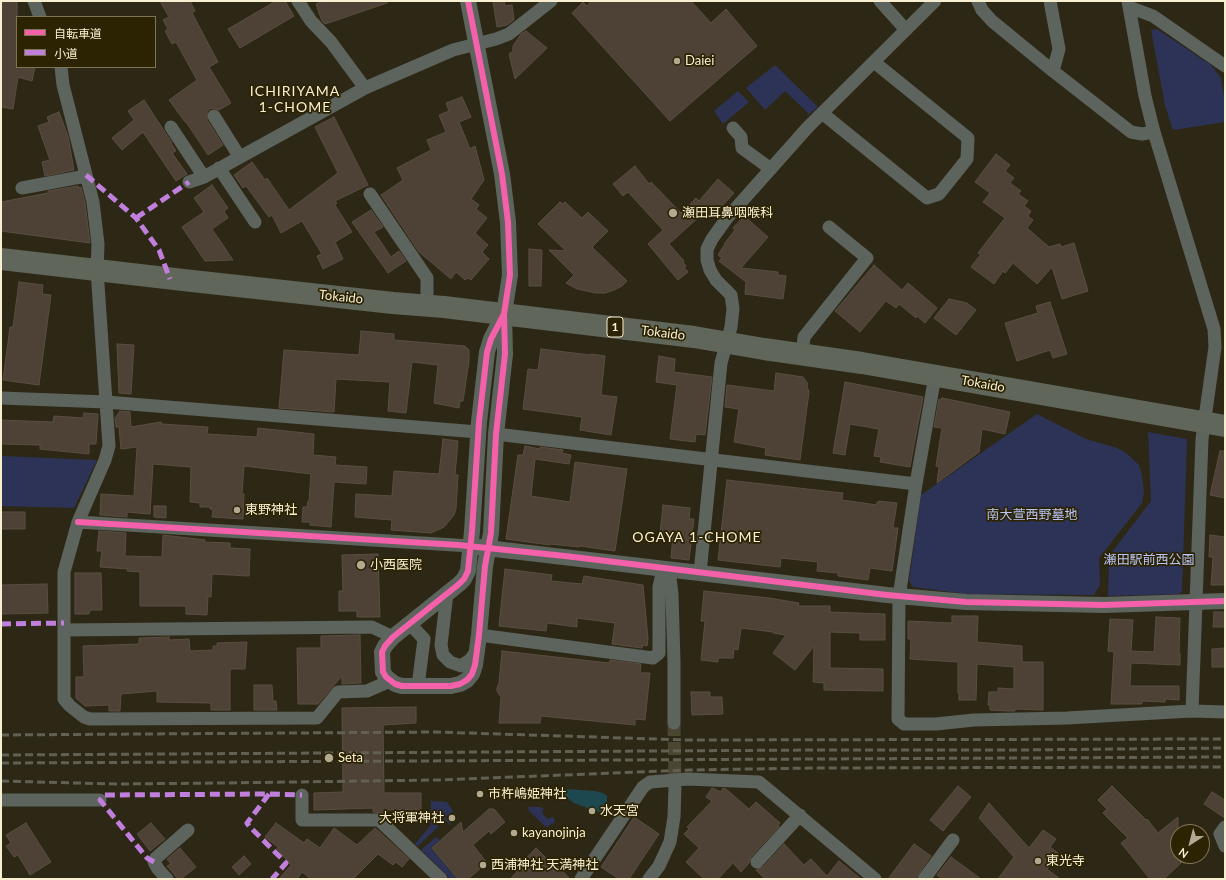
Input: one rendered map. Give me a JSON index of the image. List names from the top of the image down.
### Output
{
  "streets": {
    "highway": ["Tokaido", "1"]
  },
  "districts": ["ICHIRIYAMA 1-CHOME", "OGAYA 1-CHOME"],
  "parks": ["南大萱西野墓地", "瀬田駅前西公園"],
  "places": [
    "Daiei",
    "瀬田耳鼻咽喉科",
    "東野神社",
    "小西医院",
    "Seta",
    "市杵嶋姫神社",
    "水天宮",
    "大将軍神社",
    "kayanojinja",
    "東光寺",
    "西浦神社 天満神社"
  ],
  "legend": ["自転車道", "小道"],
  "north": "bottom left"
}
